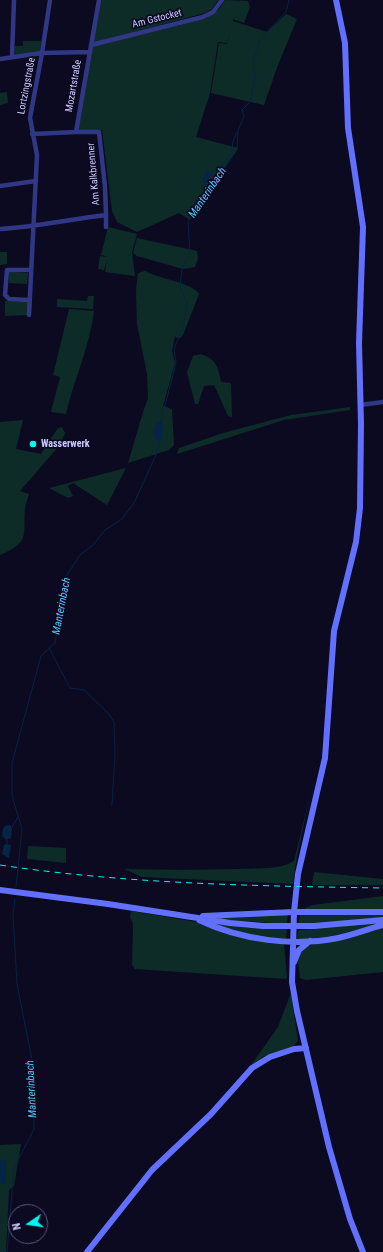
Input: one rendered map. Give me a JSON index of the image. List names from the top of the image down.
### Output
{
  "streets": {
    "street": [
      "Am Gstocket",
      "Lortzingstraße",
      "Mozartstraße",
      "Am Kalkbrenner"
    ]
  },
  "crossings": [
    ["Am Gstocket", "Mozartstraße"],
    ["Lortzingstraße", "Am Kalkbrenner"],
    ["Mozartstraße", "Am Kalkbrenner"]
  ],
  "water": ["Manterinbach"],
  "places": ["Wasserwerk"],
  "north": "left"
}
